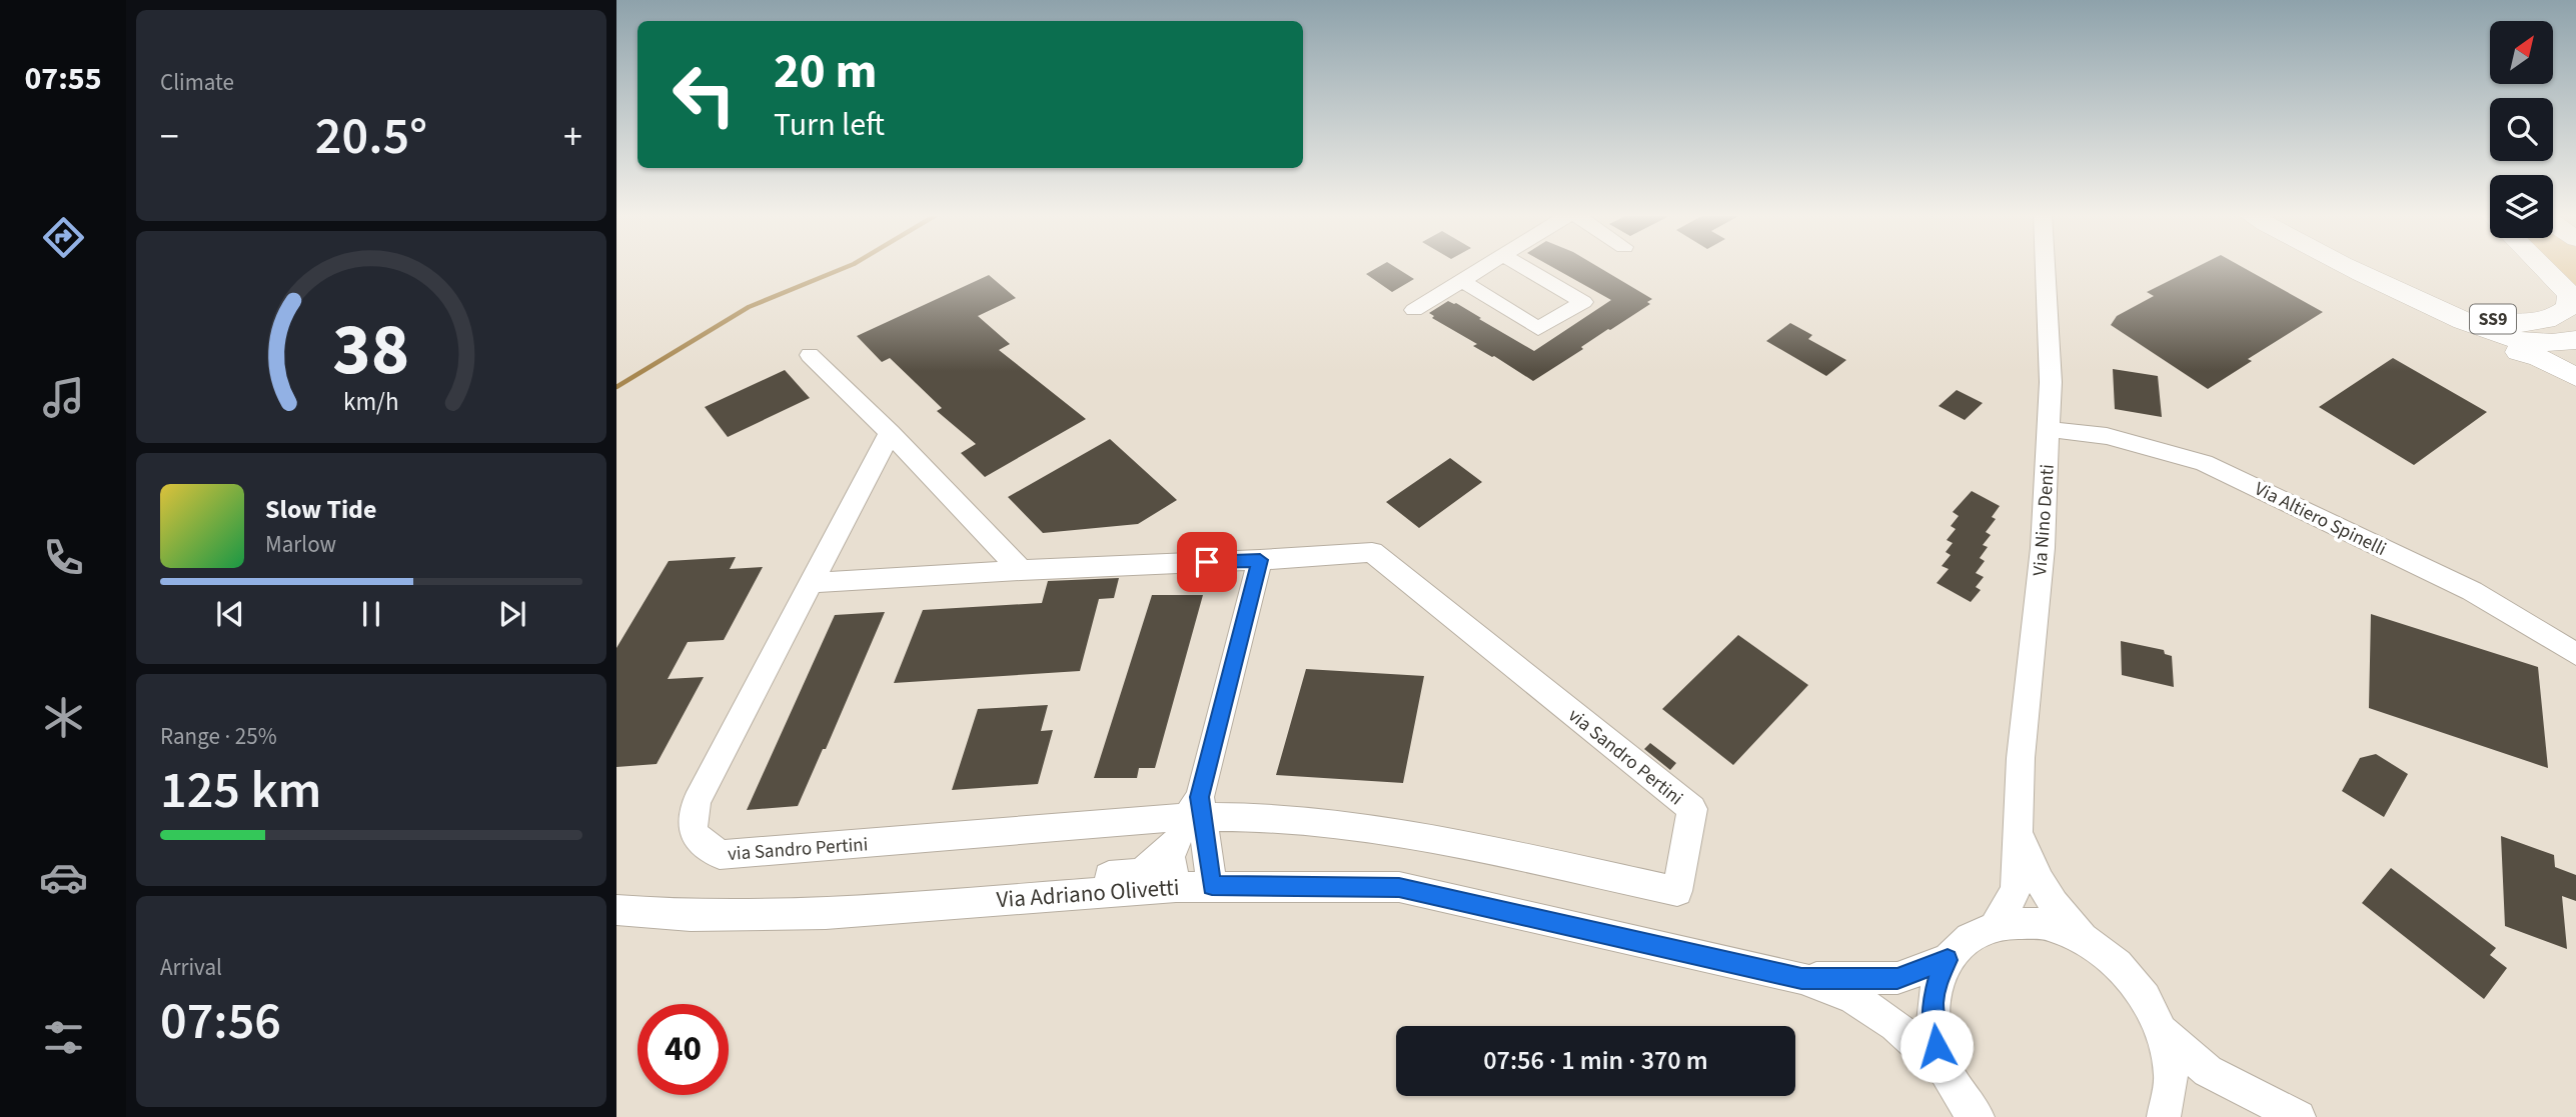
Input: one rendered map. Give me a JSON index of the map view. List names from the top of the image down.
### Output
{
  "streets": {
    "main road": ["SS9"],
    "street": [
      "Via Altiero Spinelli",
      "Via Nino Denti",
      "via Sandro Pertini",
      "Via Adriano Olivetti"
    ]
  },
  "crossings": [
    ["Via Altiero Spinelli", "Via Nino Denti"]
  ],
  "north": "top right",
  "page": {
    "tabs": "07:55",
    "tile": [
      "Climate",
      ["Range · 25%", "125 km"],
      ["Arrival", "07:56"]
    ],
    "turn": ["20 m", "Turn left"],
    "heat": ["−", "20.5°", "+"],
    "song": ["Slow Tide", "Marlow"],
    "limit": "40",
    "trip": "07:56 · 1 min · 370 m",
    "gauge": ["38", "km/h"]
  }
}
